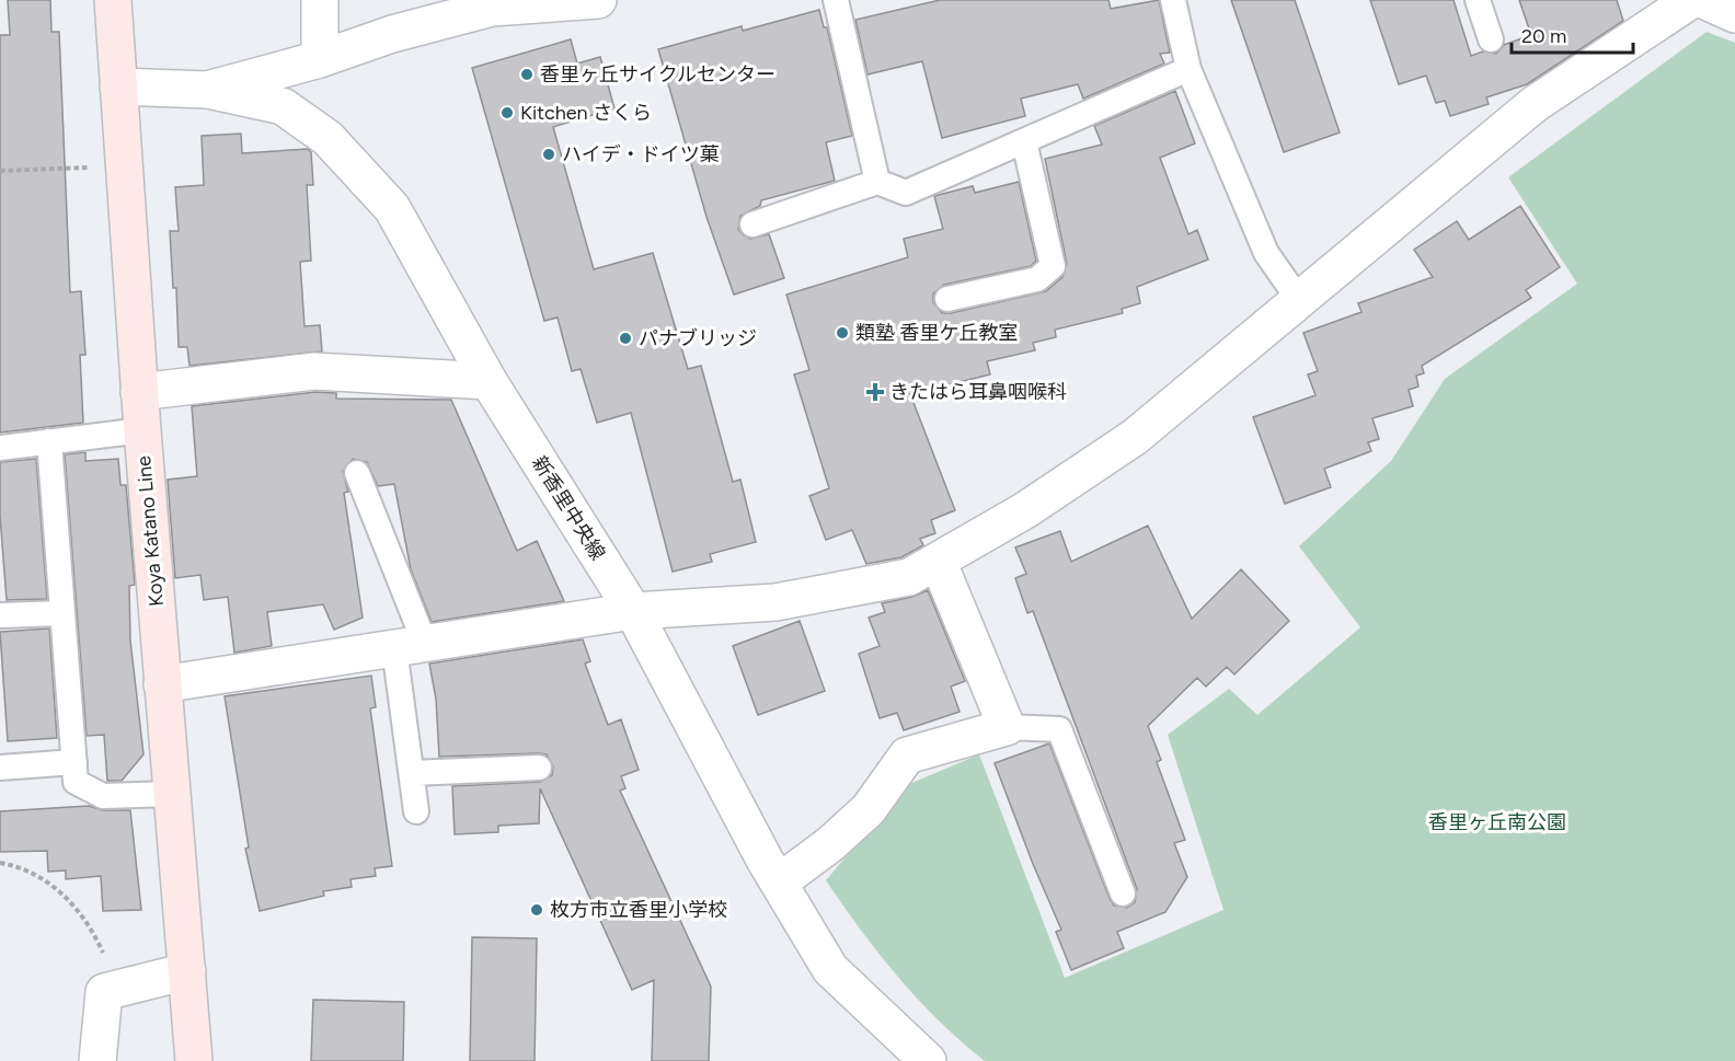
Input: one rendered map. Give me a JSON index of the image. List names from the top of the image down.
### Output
{
  "streets": {
    "main road": ["Koya Katano Line"],
    "street": ["新香里中央線"]
  },
  "crossings": [
    ["新香里中央線", "Koya Katano Line"]
  ],
  "parks": ["香里ヶ丘南公園"],
  "places": {
    "other": [
      "香里ヶ丘サイクルセンター",
      "Kitchen さくら",
      "ハイデ・ドイツ菓",
      "類塾 香里ケ丘教室",
      "パナブリッジ",
      "枚方市立香里小学校"
    ],
    "health": ["きたはら耳鼻咽喉科"]
  },
  "scale_bar": "20 m"
}
